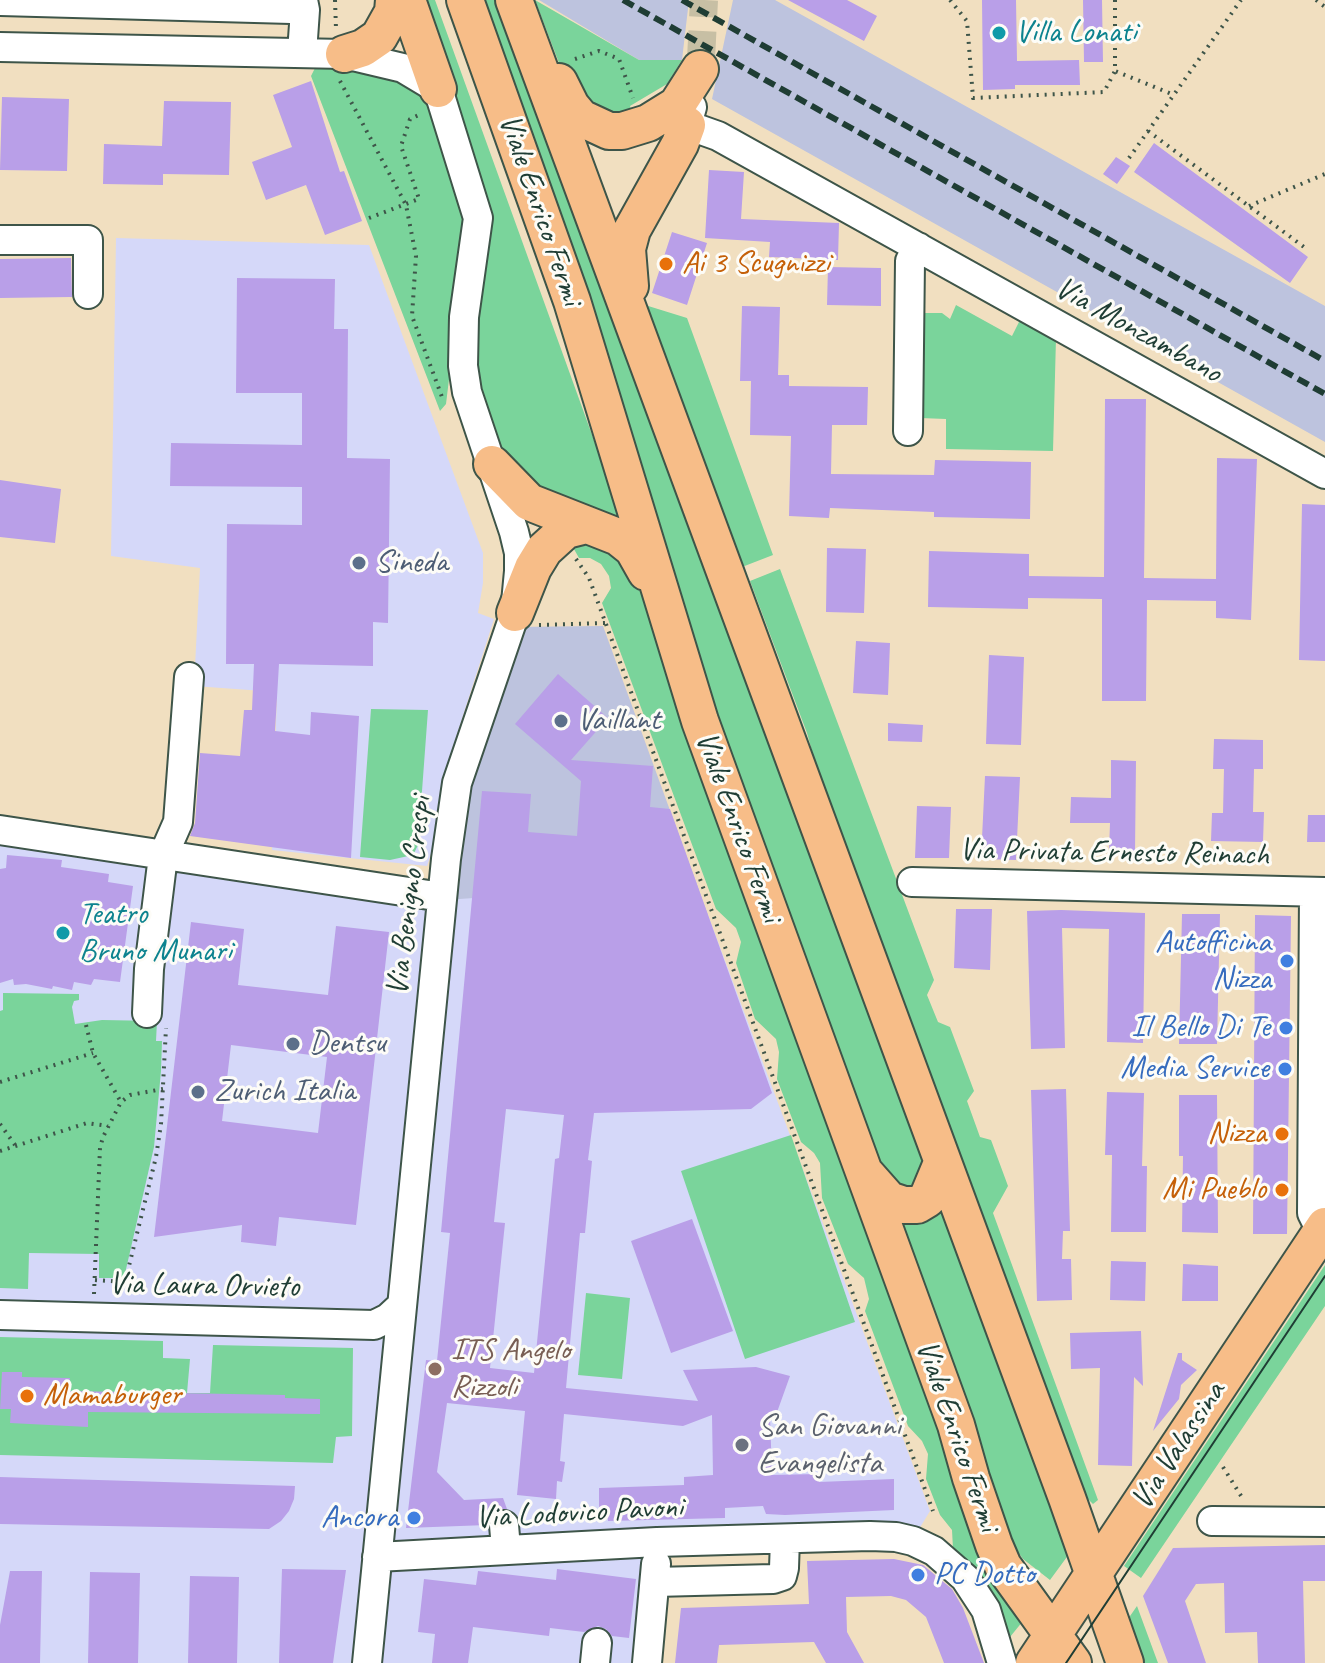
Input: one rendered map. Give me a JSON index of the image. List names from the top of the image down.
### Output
{
  "streets": {
    "main road": ["Viale Enrico Fermi", "Via Valassina"],
    "street": [
      "Via Monzambano",
      "Via Privata Ernesto Reinach",
      "Via Benigno Crespi",
      "Via Laura Orvieto",
      "Via Lodovico Pavoni"
    ]
  },
  "crossings": [
    ["Viale Enrico Fermi", "Via Benigno Crespi"],
    ["Viale Enrico Fermi", "Via Valassina"],
    ["Via Benigno Crespi", "Via Lodovico Pavoni"]
  ],
  "places": [
    "Villa Lonati",
    "Ai 3 Scugnizzi",
    "Sineda",
    "Vaillant",
    "Teatro Bruno Munari",
    "Autofficina Nizza",
    "Il Bello Di Te",
    "Dentsu",
    "Media Service",
    "Zurich Italia",
    "Nizza",
    "Mi Pueblo",
    "ITS Angelo Rizzoli",
    "Mamaburger",
    "San Giovanni Evangelista",
    "Ancora",
    "PC Dotto"
  ]
}
